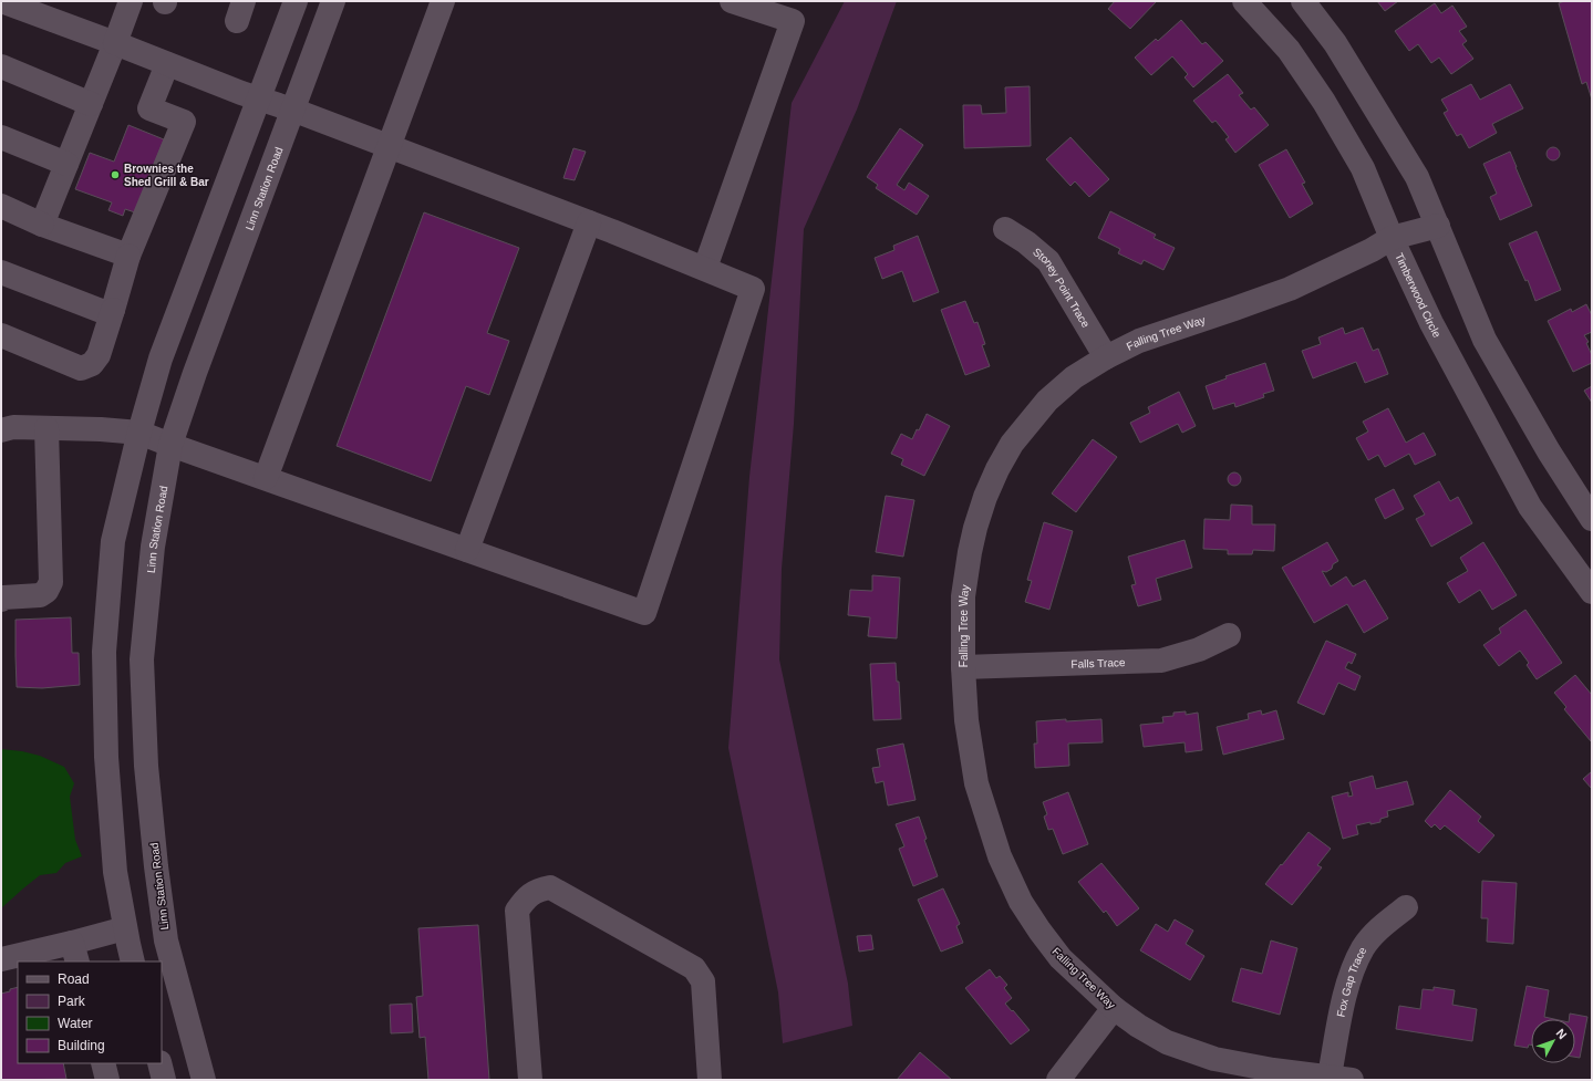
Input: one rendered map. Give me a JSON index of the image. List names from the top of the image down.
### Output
{
  "streets": {
    "street": [
      "Linn Station Road",
      "Stoney Point Trace",
      "Timberwood Circle",
      "Falling Tree Way",
      "Falls Trace",
      "Fox Gap Trace"
    ]
  },
  "crossings": [
    ["Stoney Point Trace", "Falling Tree Way"],
    ["Timberwood Circle", "Falling Tree Way"],
    ["Falling Tree Way", "Falls Trace"],
    ["Falling Tree Way", "Fox Gap Trace"]
  ],
  "places": ["Brownies the Shed Grill & Bar"],
  "legend": [
    "Road",
    "Park",
    "Water",
    "Building"
  ],
  "north": "top right"
}
